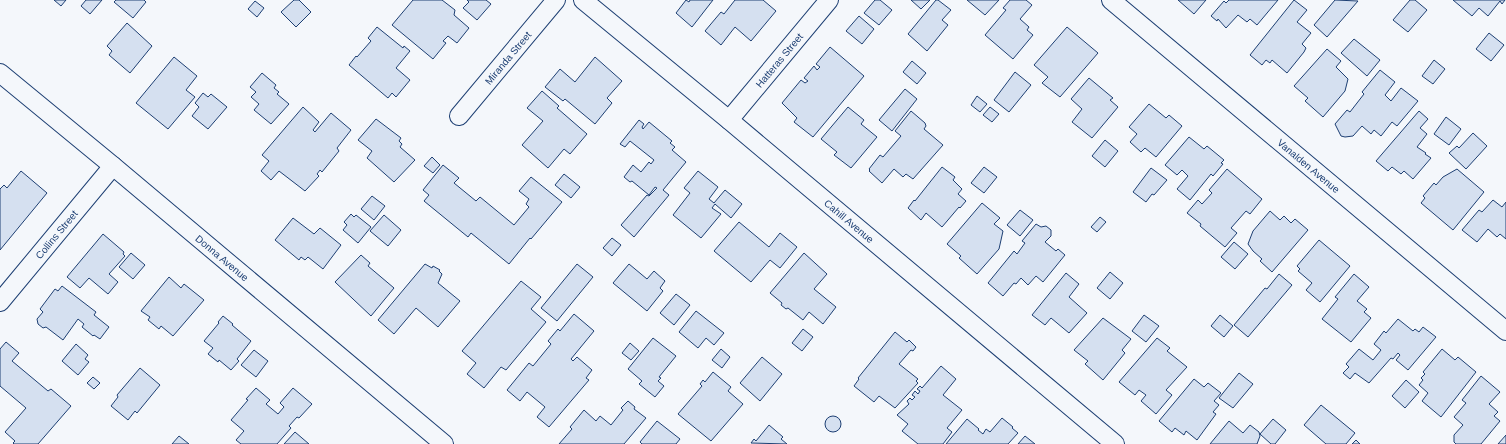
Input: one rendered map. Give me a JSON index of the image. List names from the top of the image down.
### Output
{
  "streets": {
    "street": [
      "Miranda Street",
      "Hatteras Street",
      "Vanalden Avenue",
      "Cahill Avenue",
      "Collins Street",
      "Donna Avenue"
    ]
  },
  "crossings": [
    ["Hatteras Street", "Cahill Avenue"],
    ["Collins Street", "Donna Avenue"]
  ]
}
